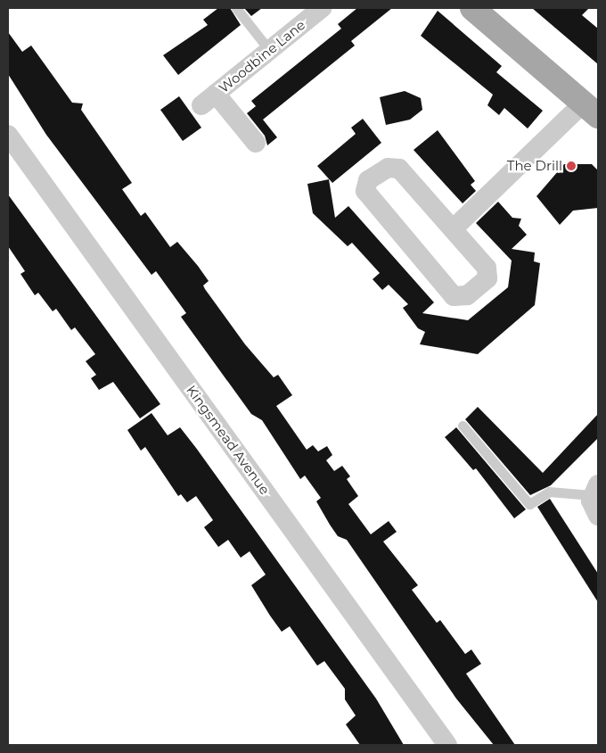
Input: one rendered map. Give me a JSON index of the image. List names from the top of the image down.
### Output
{
  "streets": {
    "street": ["Woodbine Lane", "Kingsmead Avenue"]
  },
  "places": ["The Drill"]
}
